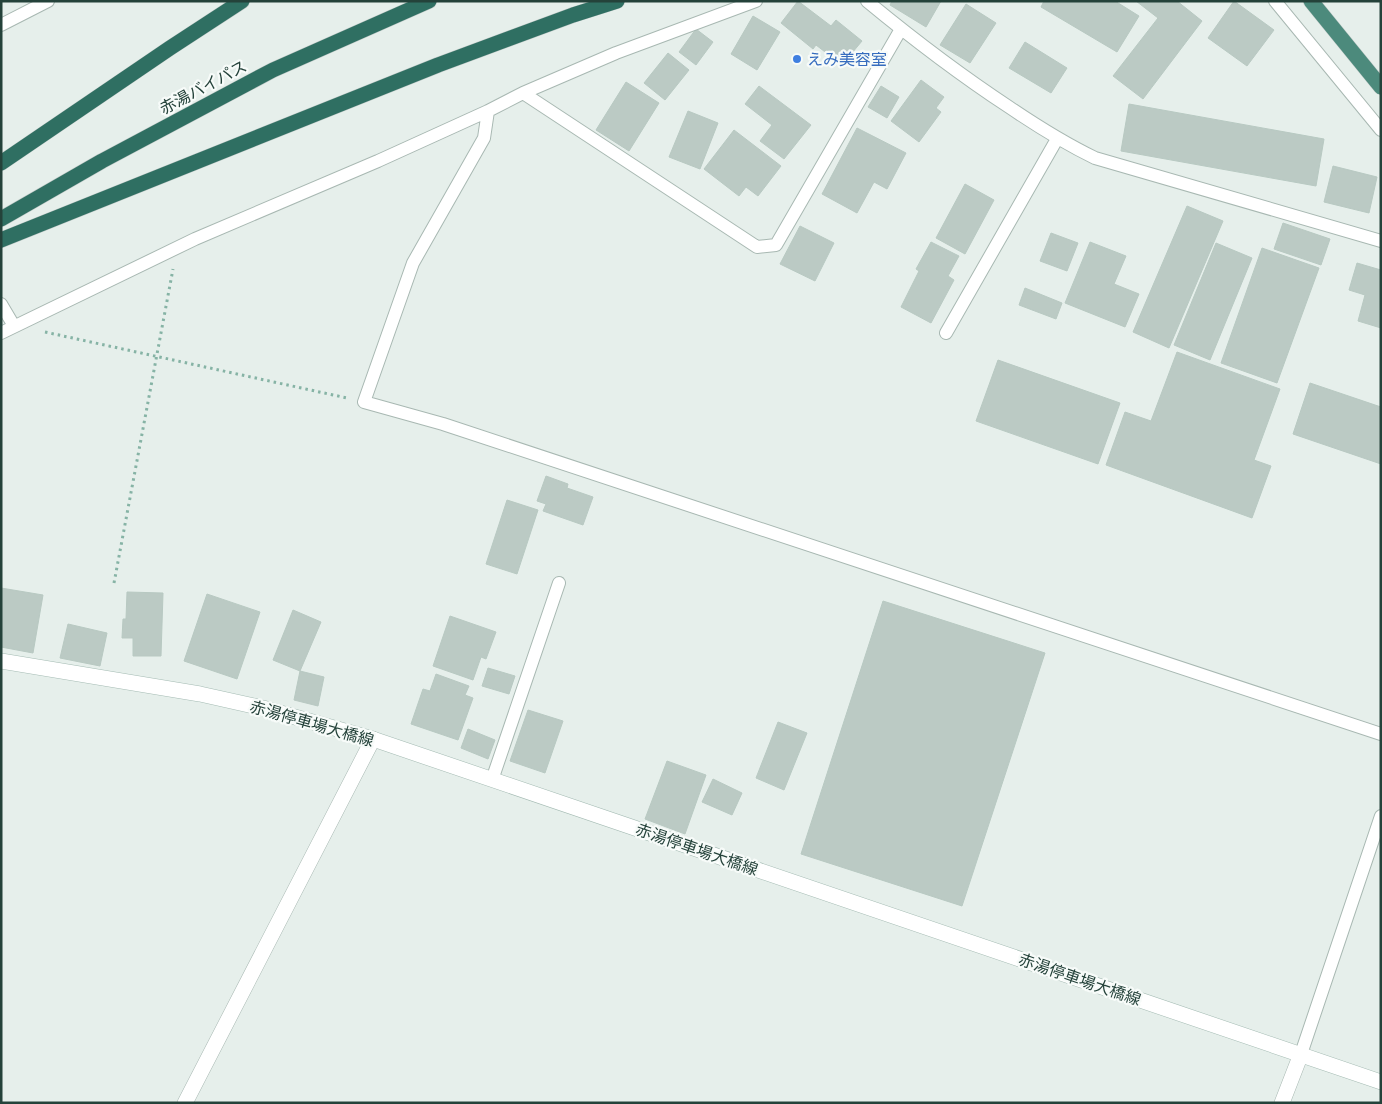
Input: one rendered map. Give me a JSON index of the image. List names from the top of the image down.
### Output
{
  "streets": {
    "highway": ["赤湯バイパス"],
    "main road": ["赤湯停車場大橋線"]
  },
  "places": ["えみ美容室"]
}
